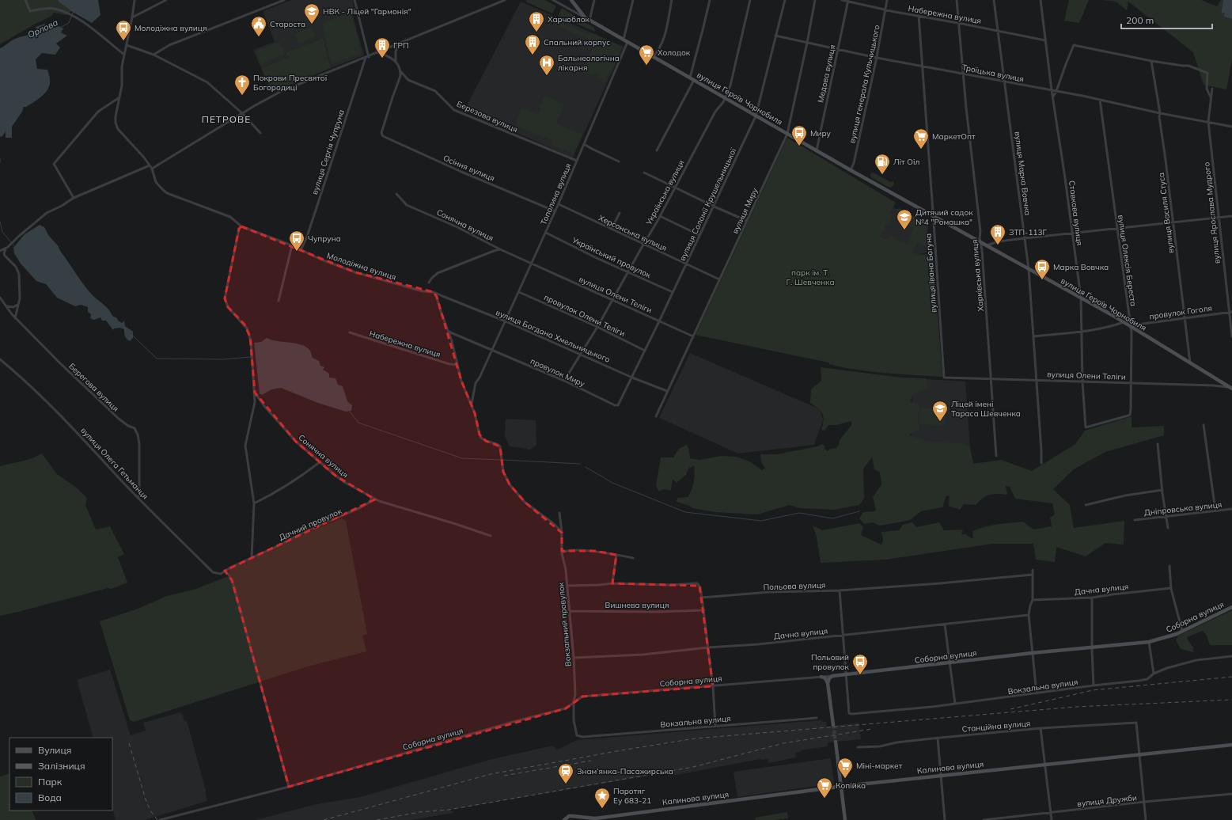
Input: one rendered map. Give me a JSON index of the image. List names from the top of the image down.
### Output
{
  "streets": {
    "street": [
      "Набережна вулиця",
      "Троїцька вулиця",
      "Медова вулиця",
      "вулиця генерала Кульчицького",
      "вулиця Героїв Чорнобиля",
      "Березова вулиця",
      "вулиця Сергія Чупруна",
      "Осіння вулиця",
      "вулиця Марка Вовчка",
      "Українська вулиця",
      "Тополина вулиця",
      "вулиця Соломії Крушельницької",
      "вулиця Миру",
      "Ставкова вулиця",
      "вулиця Василя Стуса",
      "вулиця Ярослава Мудрого",
      "Сонячна вулиця",
      "Херсонська вулиця",
      "Український провулок",
      "вулиця Олексія Береста",
      "Молодіжна вулиця",
      "вулиця Івана Богуна",
      "Харківська вулиця",
      "вулиця Олени Теліги",
      "провулок Гоголя",
      "провулок Олени Теліги",
      "вулиця Богдана Хмельницького",
      "провулок Миру",
      "Берегова вулиця",
      "вулиця Олега Гетьманця",
      "Дніпровська вулиця",
      "Дачний провулок",
      "Польова вулиця",
      "Дачна вулиця",
      "Вишнева вулиця",
      "Соборна вулиця",
      "Вокзальний провулок",
      "Вокзальна вулиця",
      "Станційна вулиця",
      "Калинова вулиця",
      "вулиця Дружби"
    ]
  },
  "crossings": [
    ["Набережна вулиця", "Медова вулиця"],
    ["Набережна вулиця", "вулиця генерала Кульчицького"],
    ["Набережна вулиця", "вулиця Марка Вовчка"],
    ["Набережна вулиця", "Ставкова вулиця"],
    ["Набережна вулиця", "вулиця Івана Богуна"],
    ["Набережна вулиця", "Харківська вулиця"],
    ["Троїцька вулиця", "Медова вулиця"],
    ["Троїцька вулиця", "вулиця генерала Кульчицького"],
    ["Троїцька вулиця", "вулиця Марка Вовчка"],
    ["Троїцька вулиця", "вулиця Соломії Крушельницької"],
    ["Троїцька вулиця", "вулиця Миру"],
    ["Троїцька вулиця", "Ставкова вулиця"],
    ["Троїцька вулиця", "вулиця Василя Стуса"],
    ["Троїцька вулиця", "вулиця Ярослава Мудрого"],
    ["Троїцька вулиця", "вулиця Олексія Береста"],
    ["Троїцька вулиця", "вулиця Івана Богуна"],
    ["Троїцька вулиця", "Харківська вулиця"],
    ["Медова вулиця", "вулиця Героїв Чорнобиля"],
    ["вулиця генерала Кульчицького", "вулиця Героїв Чорнобиля"],
    ["вулиця Героїв Чорнобиля", "вулиця Марка Вовчка"],
    ["вулиця Героїв Чорнобиля", "Українська вулиця"],
    ["вулиця Героїв Чорнобиля", "Тополина вулиця"],
    ["вулиця Героїв Чорнобиля", "вулиця Соломії Крушельницької"],
    ["вулиця Героїв Чорнобиля", "вулиця Миру"],
    ["вулиця Героїв Чорнобиля", "Ставкова вулиця"],
    ["вулиця Героїв Чорнобиля", "вулиця Василя Стуса"],
    ["вулиця Героїв Чорнобиля", "вулиця Олексія Береста"],
    ["вулиця Героїв Чорнобиля", "вулиця Івана Богуна"],
    ["вулиця Героїв Чорнобиля", "Харківська вулиця"],
    ["вулиця Героїв Чорнобиля", "вулиця Олени Теліги"],
    ["вулиця Героїв Чорнобиля", "провулок Гоголя"],
    ["Березова вулиця", "Осіння вулиця"],
    ["Березова вулиця", "Тополина вулиця"],
    ["вулиця Сергія Чупруна", "Молодіжна вулиця"],
    ["Осіння вулиця", "Тополина вулиця"],
    ["вулиця Марка Вовчка", "вулиця Олени Теліги"],
    ["Українська вулиця", "Херсонська вулиця"],
    ["Українська вулиця", "Український провулок"],
    ["Українська вулиця", "вулиця Олени Теліги"],
    ["Українська вулиця", "провулок Олени Теліги"],
    ["Українська вулиця", "вулиця Богдана Хмельницького"],
    ["Українська вулиця", "провулок Миру"],
    ["Тополина вулиця", "Сонячна вулиця"],
    ["Тополина вулиця", "Херсонська вулиця"],
    ["Тополина вулиця", "Український провулок"],
    ["Тополина вулиця", "вулиця Олени Теліги"],
    ["Тополина вулиця", "провулок Олени Теліги"],
    ["Тополина вулиця", "вулиця Богдана Хмельницького"],
    ["Тополина вулиця", "провулок Миру"],
    ["вулиця Соломії Крушельницької", "Херсонська вулиця"],
    ["вулиця Соломії Крушельницької", "Український провулок"],
    ["вулиця Соломії Крушельницької", "вулиця Олени Теліги"],
    ["вулиця Соломії Крушельницької", "провулок Олени Теліги"],
    ["вулиця Соломії Крушельницької", "вулиця Богдана Хмельницького"],
    ["вулиця Соломії Крушельницької", "провулок Миру"],
    ["вулиця Миру", "Херсонська вулиця"],
    ["вулиця Миру", "вулиця Олени Теліги"],
    ["вулиця Миру", "вулиця Богдана Хмельницького"],
    ["Ставкова вулиця", "вулиця Олексія Береста"],
    ["Ставкова вулиця", "вулиця Олени Теліги"],
    ["вулиця Василя Стуса", "провулок Гоголя"],
    ["вулиця Ярослава Мудрого", "провулок Гоголя"],
    ["Сонячна вулиця", "вулиця Олени Теліги"],
    ["Сонячна вулиця", "Дачний провулок"],
    ["вулиця Олексія Береста", "вулиця Олени Теліги"],
    ["вулиця Олексія Береста", "провулок Гоголя"],
    ["Молодіжна вулиця", "вулиця Богдана Хмельницького"],
    ["вулиця Івана Богуна", "вулиця Олени Теліги"],
    ["Харківська вулиця", "вулиця Олени Теліги"],
    ["Берегова вулиця", "вулиця Олега Гетьманця"],
    ["вулиця Олега Гетьманця", "Дачний провулок"],
    ["Дачна вулиця", "Вокзальний провулок"],
    ["Вишнева вулиця", "Вокзальний провулок"],
    ["Соборна вулиця", "Вокзальний провулок"],
    ["Соборна вулиця", "Вокзальна вулиця"],
    ["Вокзальний провулок", "Вокзальна вулиця"],
    ["Станційна вулиця", "Калинова вулиця"]
  ],
  "districts": ["ПЕТРОВЕ"],
  "water": ["Орлова"],
  "parks": ["парк ім. Т. Г. Шевченка"],
  "places": {
    "school or university": ["НВК - Ліцей \"Гармонія\"", "Дитячий садок №4 \"Ромашка\"", "Ліцей імені Тараса Шевченка"],
    "building": [
      "Харчоблок",
      "Спальний корпус",
      "ГРП",
      "ЗТП-113Г"
    ],
    "public building": ["Староста"],
    "bus stop": [
      "Молодіжна вулиця",
      "Миру",
      "Чупруна",
      "Марка Вовчка",
      "Польовий провулок"
    ],
    "supermarket": [
      "Холодок",
      "МаркетОпт",
      "Міні-маркет",
      "Копійка"
    ],
    "hospital": ["Бальнеологічна лікарня"],
    "church": ["Покрови Пресвятої Богородиці"],
    "fuel station": ["Літ Оіл"],
    "station": ["Знам’янка-Пасажирська"],
    "place": ["Паротяг Еу 683-21"]
  },
  "legend": [
    "Вулиця",
    "Залізниця",
    "Парк",
    "Вода"
  ],
  "scale_bar": "200 m"
}
